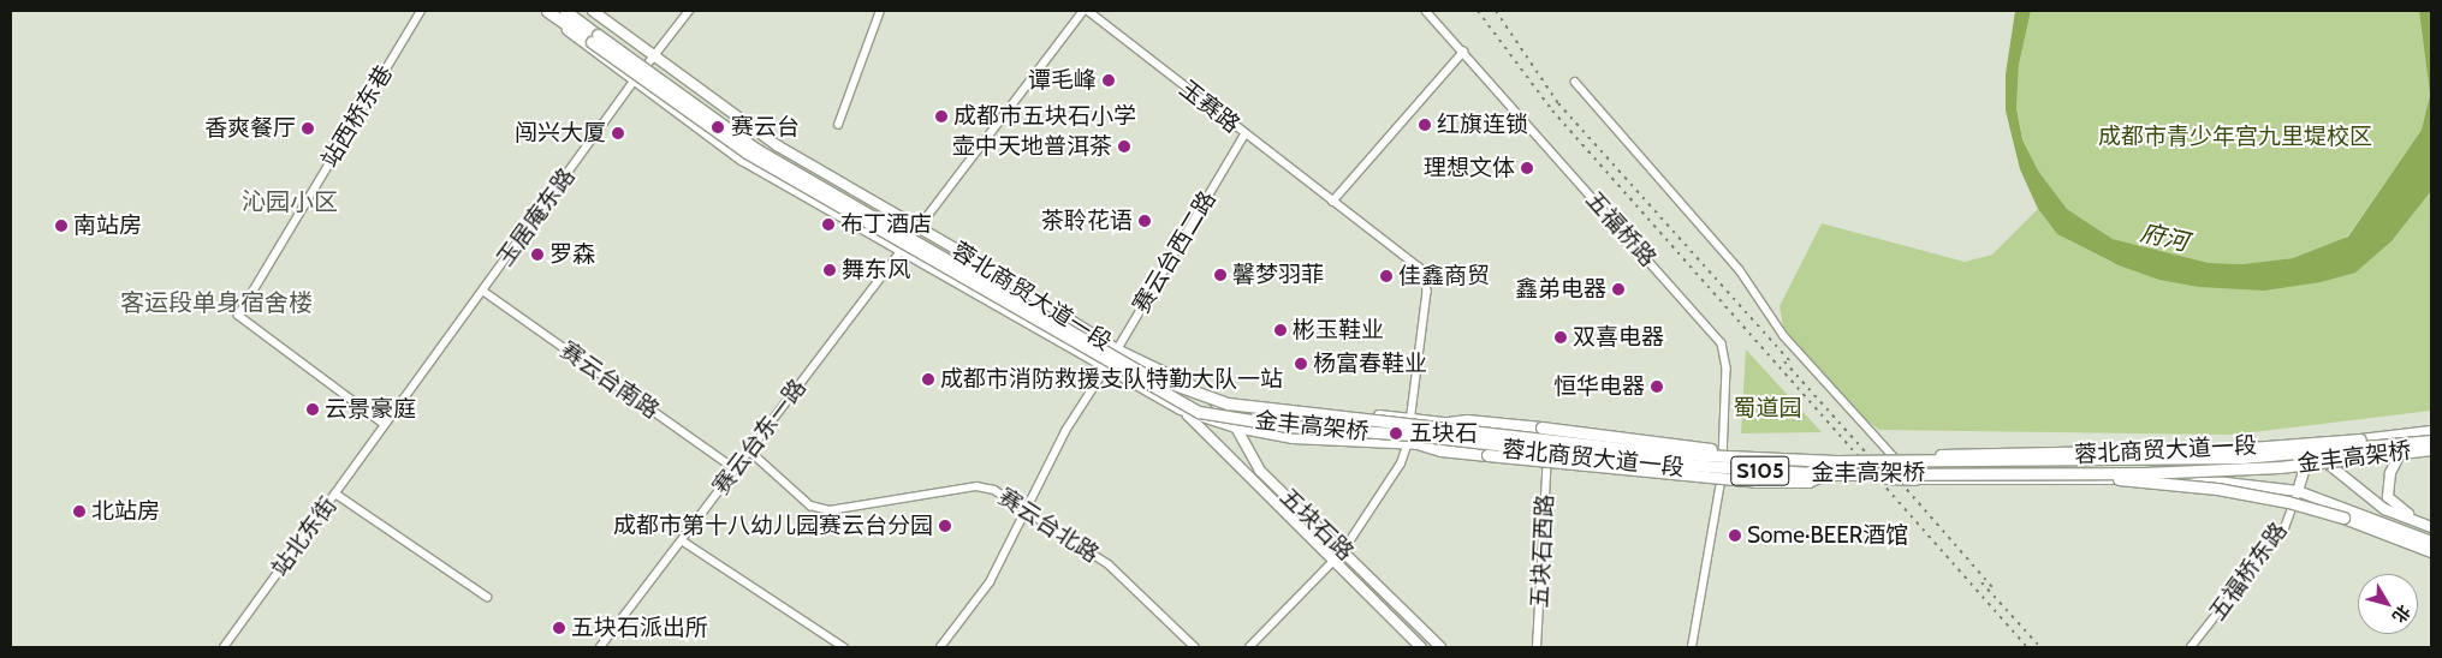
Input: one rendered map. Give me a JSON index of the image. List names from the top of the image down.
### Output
{
  "streets": {
    "highway": ["蓉北商贸大道一段", "金丰高架桥", "S105"],
    "main road": ["五块石路"],
    "street": [
      "玉赛路",
      "站西桥东巷",
      "玉居庵东路",
      "五福桥路",
      "赛云台西二路",
      "赛云台南路",
      "赛云台东一路",
      "赛云台北路",
      "站北东街",
      "五块石西路",
      "五福桥东路"
    ]
  },
  "crossings": [
    ["玉赛路", "赛云台西二路"],
    ["玉赛路", "蓉北商贸大道一段"],
    ["玉赛路", "五块石路"],
    ["站西桥东巷", "玉居庵东路"],
    ["站西桥东巷", "站北东街"],
    ["玉居庵东路", "蓉北商贸大道一段"],
    ["玉居庵东路", "赛云台南路"],
    ["玉居庵东路", "站北东街"],
    ["五福桥路", "蓉北商贸大道一段"],
    ["赛云台西二路", "蓉北商贸大道一段"],
    ["赛云台西二路", "金丰高架桥"],
    ["赛云台西二路", "赛云台北路"],
    ["蓉北商贸大道一段", "金丰高架桥"],
    ["蓉北商贸大道一段", "赛云台东一路"],
    ["蓉北商贸大道一段", "S105"],
    ["蓉北商贸大道一段", "五块石路"],
    ["蓉北商贸大道一段", "五块石西路"],
    ["赛云台南路", "赛云台东一路"],
    ["金丰高架桥", "S105"],
    ["赛云台东一路", "赛云台北路"]
  ],
  "districts": ["沁园小区", "客运段单身宿舍楼"],
  "water": ["府河"],
  "parks": ["成都市青少年宫九里堤校区", "蜀道园"],
  "places": [
    "谭毛峰",
    "成都市五块石小学",
    "红旗连锁",
    "赛云台",
    "香爽餐厅",
    "闯兴大厦",
    "壶中天地普洱茶",
    "理想文体",
    "茶聆花语",
    "布丁酒店",
    "南站房",
    "罗森",
    "舞东风",
    "馨梦羽菲",
    "佳鑫商贸",
    "鑫弟电器",
    "彬玉鞋业",
    "双喜电器",
    "杨富春鞋业",
    "成都市消防救援支队特勤大队一站",
    "恒华电器",
    "云景豪庭",
    "五块石",
    "北站房",
    "成都市第十八幼儿园赛云台分园",
    "Some·BEER酒馆",
    "五块石派出所"
  ],
  "north": "bottom right"
}
